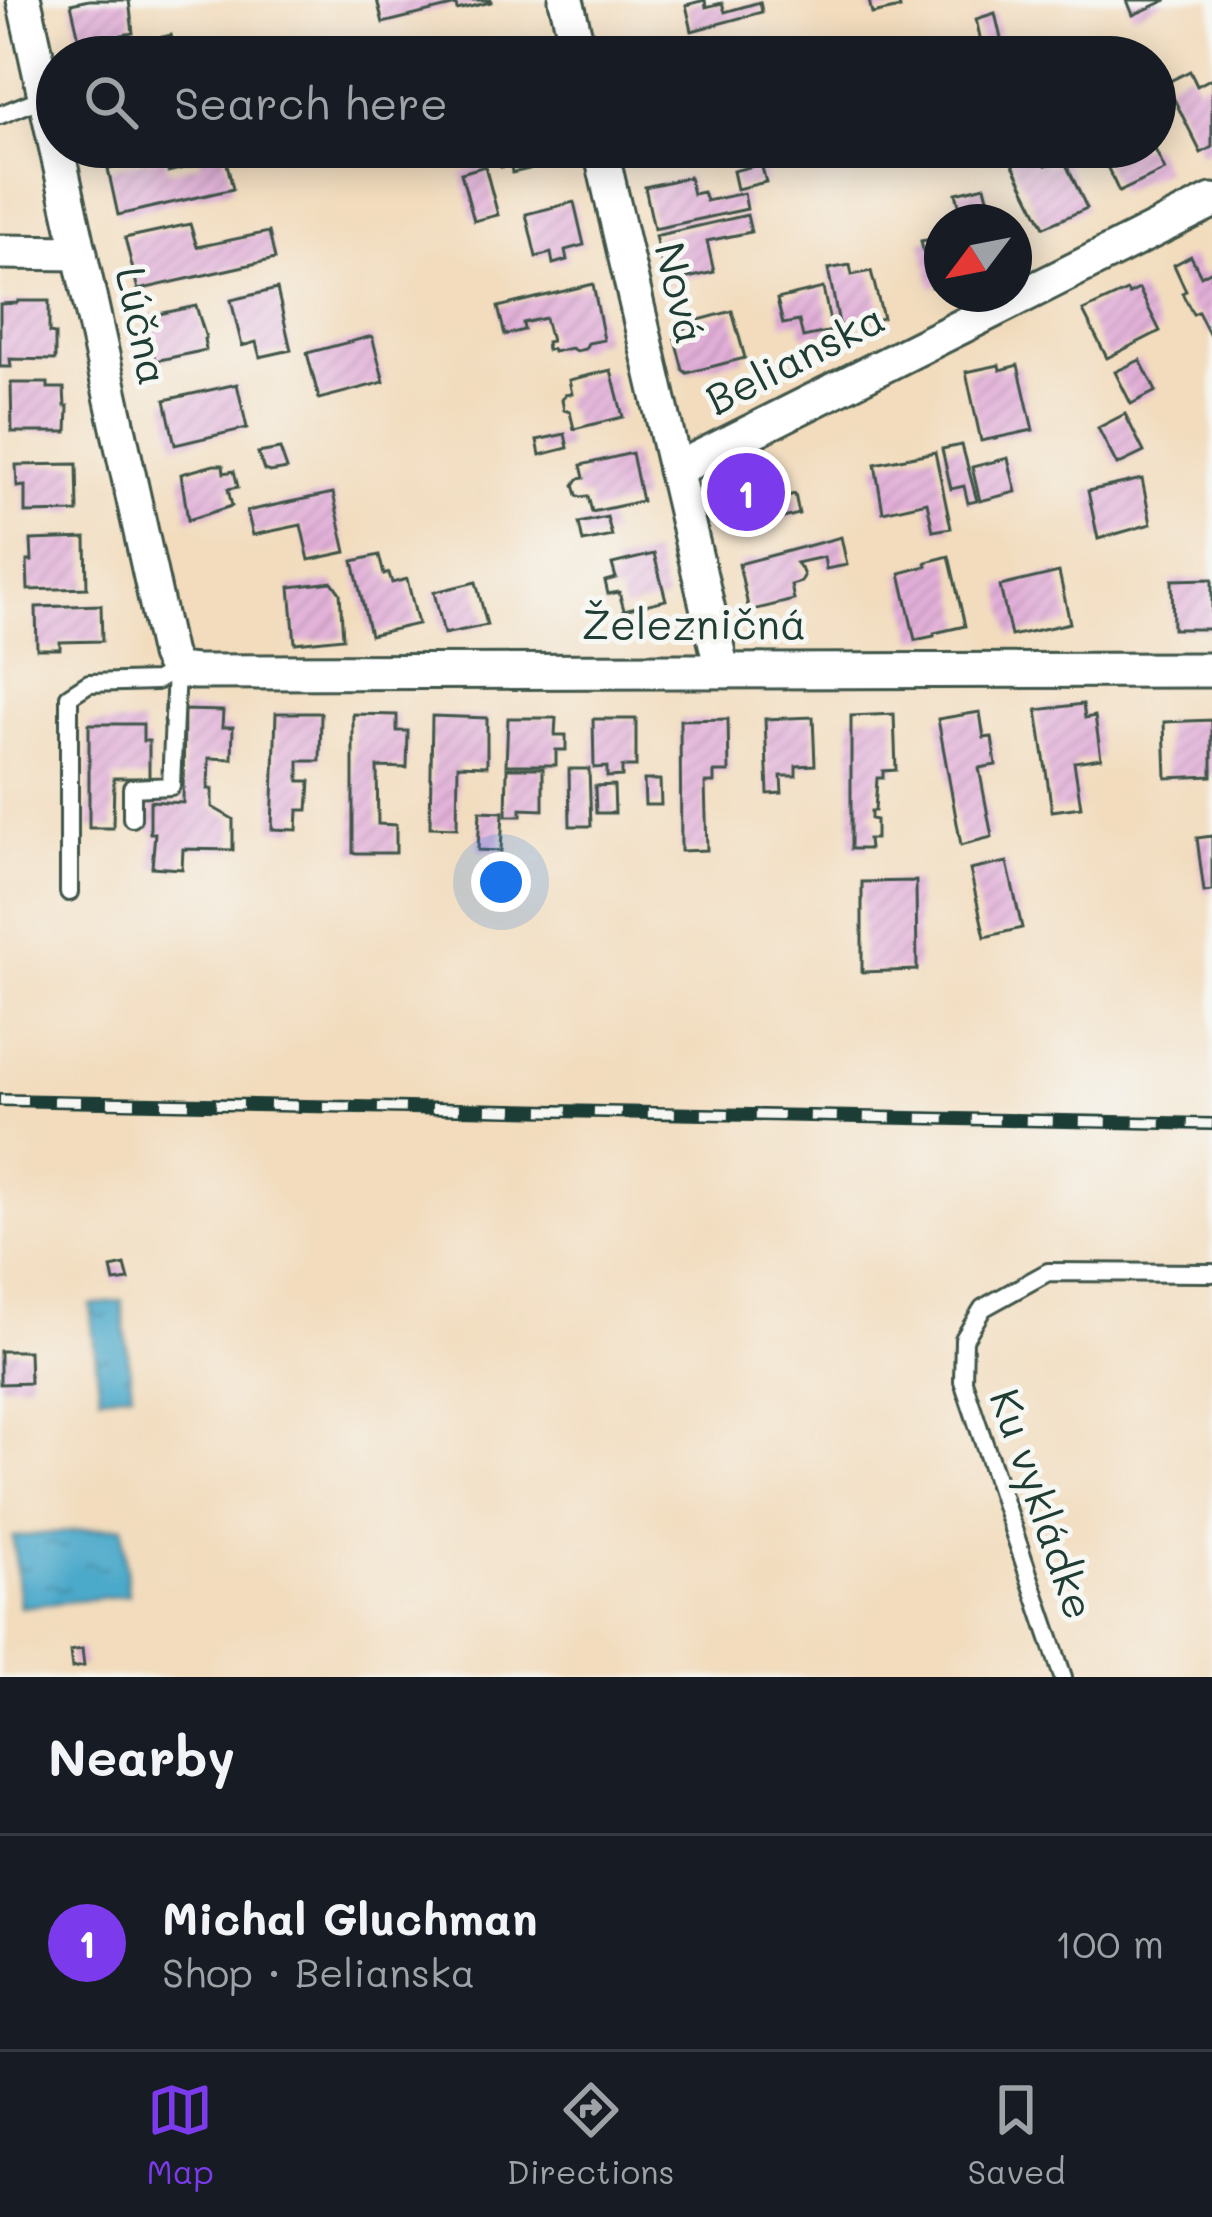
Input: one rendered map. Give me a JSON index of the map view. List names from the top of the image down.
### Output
{
  "streets": {
    "street": [
      "Nová",
      "Lúčna",
      "Belianska",
      "Železničná"
    ],
    "lane": ["Ku vykládke"]
  },
  "crossings": [
    ["Nová", "Belianska"],
    ["Nová", "Železničná"],
    ["Lúčna", "Železničná"]
  ],
  "north": "bottom left",
  "page": {
    "search": "Search here",
    "pins": "1",
    "heading": "Nearby",
    "list": [
      {
        "mark": "1",
        "name": "Michal Gluchman",
        "note": "Shop · Belianska",
        "value": "100 m"
      }
    ],
    "nav": ["Map", "Directions", "Saved"]
  }
}
